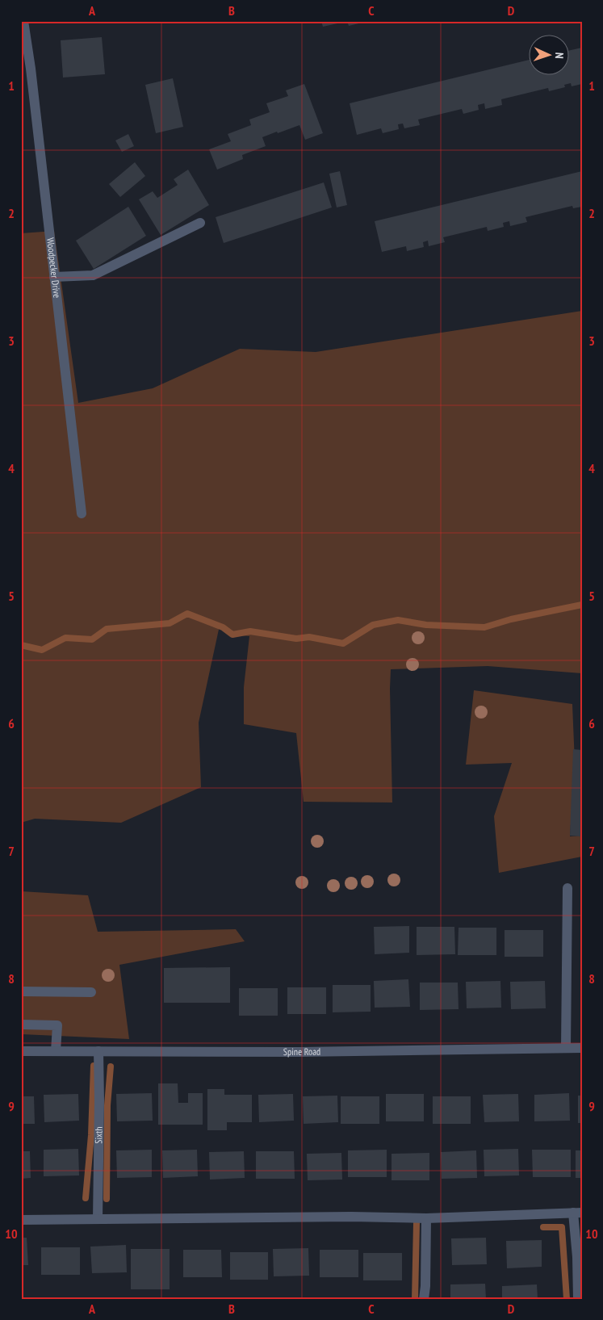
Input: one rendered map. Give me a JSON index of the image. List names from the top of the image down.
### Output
{
  "streets": {
    "street": ["Woodpecker Drive", "Spine Road", "Sixth"]
  },
  "crossings": [
    ["Spine Road", "Sixth"]
  ],
  "north": "right",
  "grid": {
    "columns": [
      "A",
      "B",
      "C",
      "D"
    ],
    "rows": [
      "1",
      "2",
      "3",
      "4",
      "5",
      "6",
      "7",
      "8",
      "9",
      "10"
    ]
  }
}
